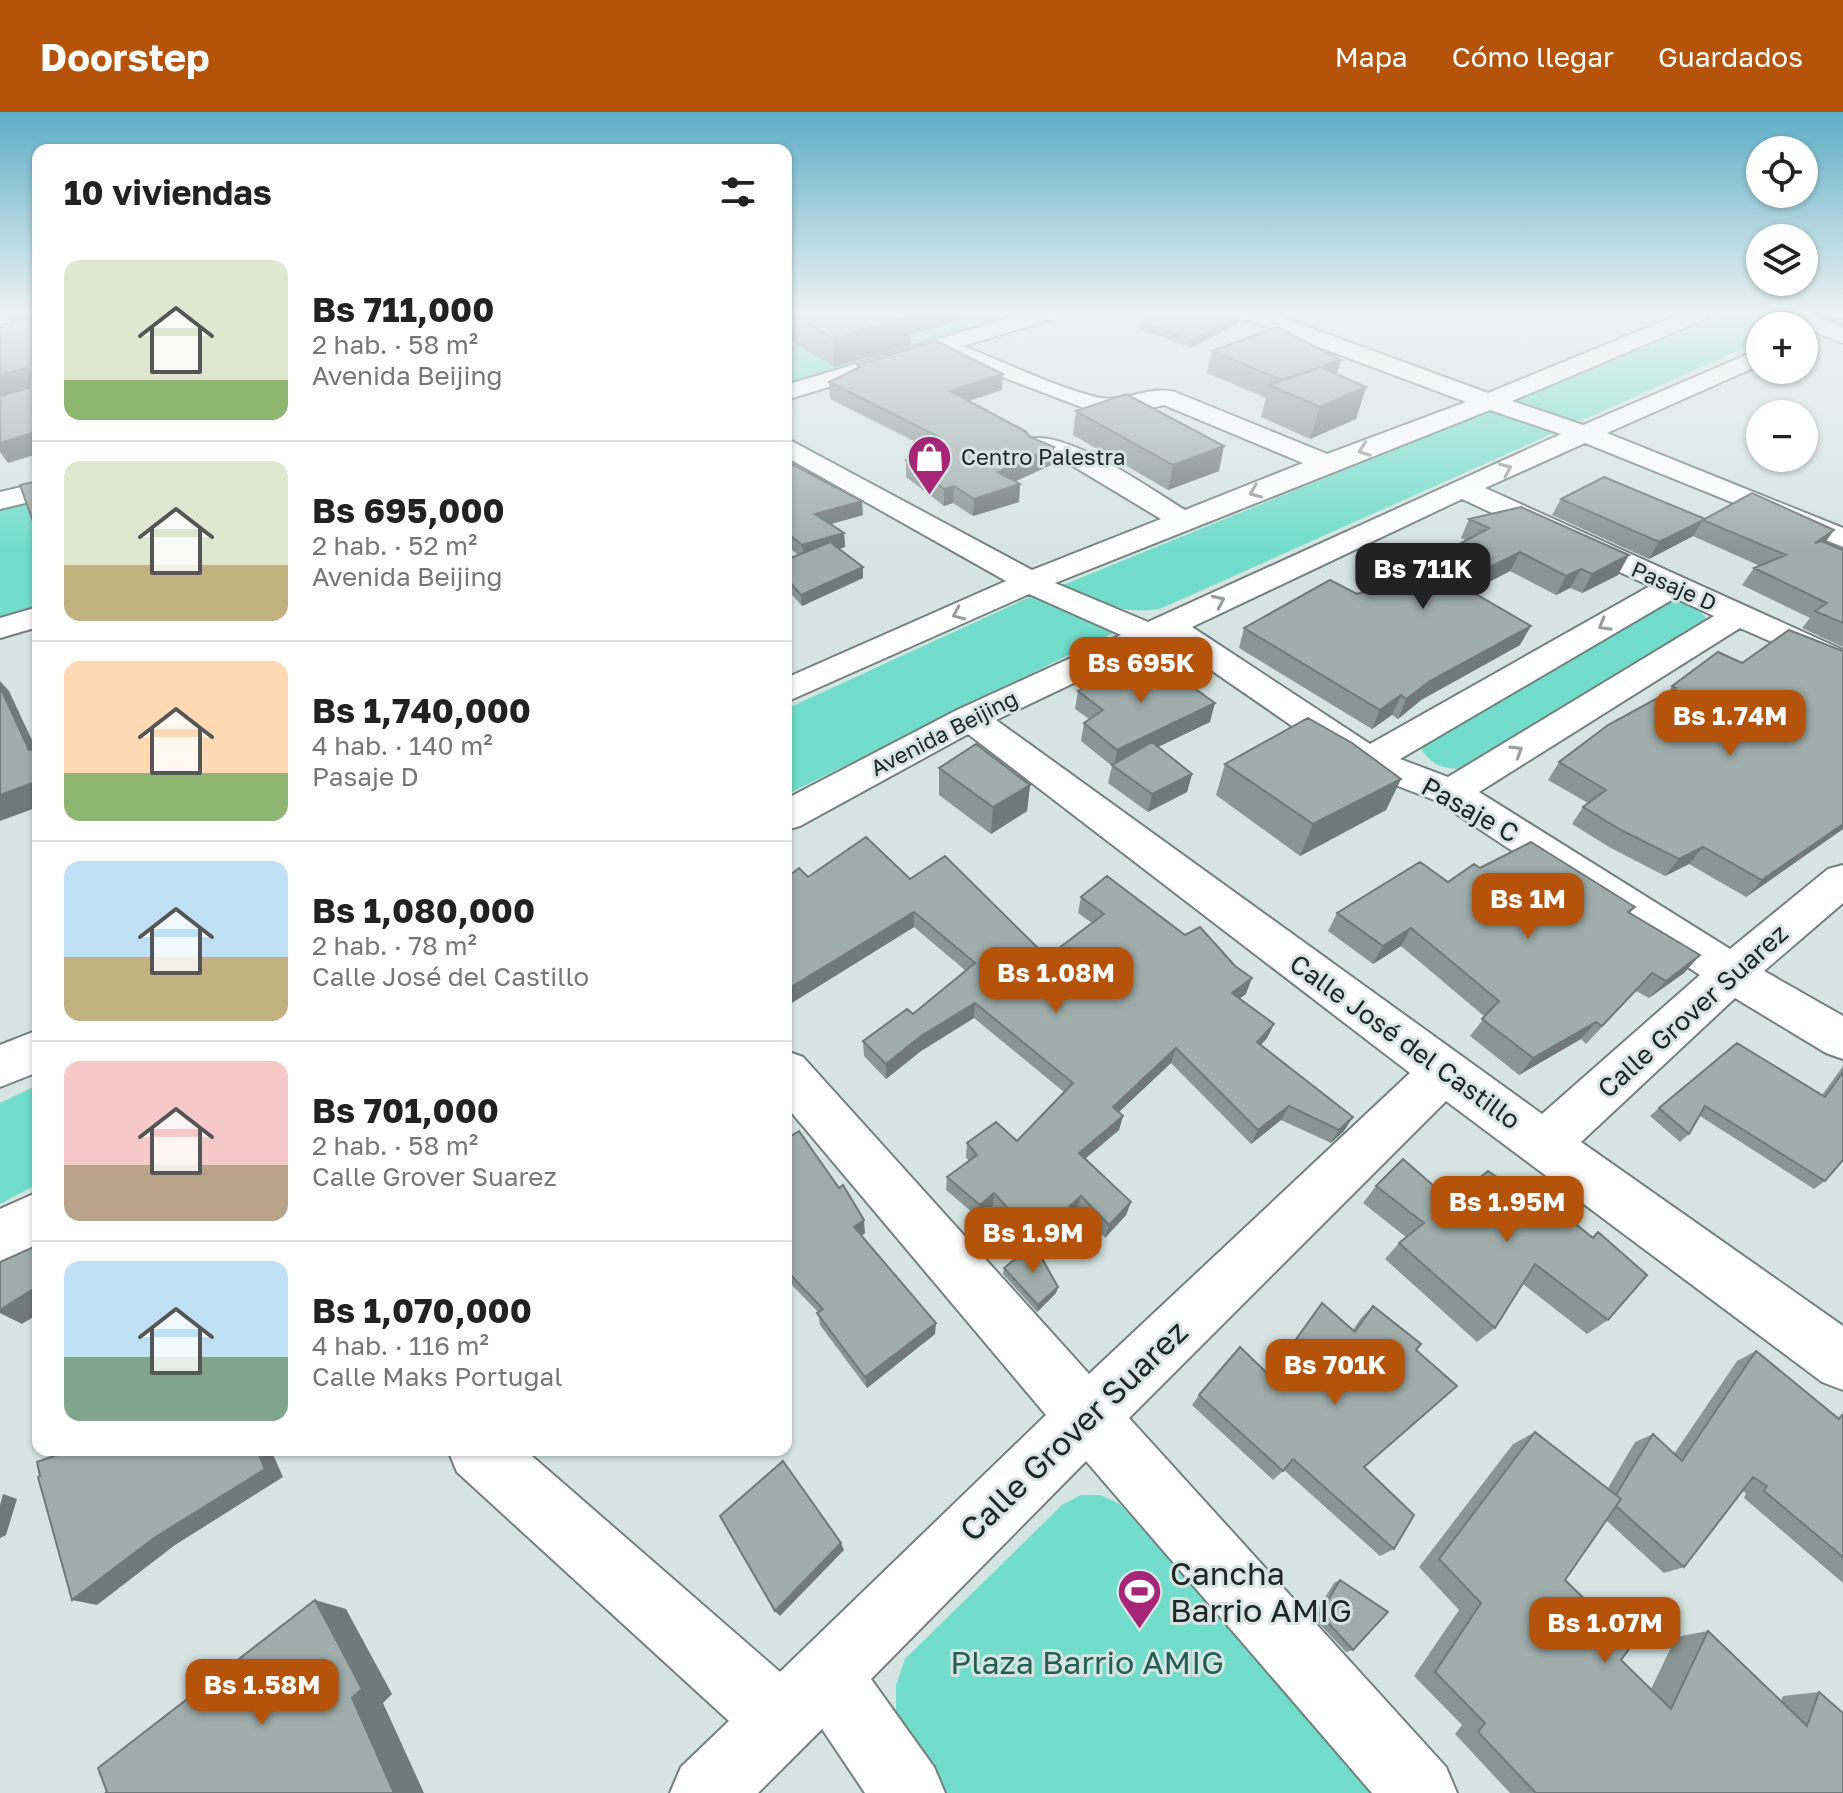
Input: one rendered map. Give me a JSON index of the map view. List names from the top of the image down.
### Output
{
  "streets": {
    "street": [
      "Pasaje D",
      "Avenida Beijing",
      "Pasaje C",
      "Calle Grover Suarez",
      "Calle José del Castillo"
    ]
  },
  "crossings": [
    ["Pasaje D", "Avenida Beijing"],
    ["Avenida Beijing", "Pasaje C"],
    ["Avenida Beijing", "Calle José del Castillo"],
    ["Pasaje C", "Calle Grover Suarez"],
    ["Calle Grover Suarez", "Calle José del Castillo"]
  ],
  "parks": ["Plaza Barrio AMIG"],
  "places": {
    "shop": ["Centro Palestra"],
    "sports": ["Cancha Barrio AMIG"]
  },
  "page": {
    "header": "Doorstep",
    "nav": ["Mapa", "Cómo llegar", "Guardados"],
    "map_buttons": ["+", "−"],
    "heading": "10 viviendas",
    "list": [
      {
        "name": "Bs 711,000",
        "note": "2 hab. · 58 m² · Avenida Beijing"
      },
      {
        "name": "Bs 695,000",
        "note": "2 hab. · 52 m² · Avenida Beijing"
      },
      {
        "name": "Bs 1,740,000",
        "note": "4 hab. · 140 m² · Pasaje D"
      },
      {
        "name": "Bs 1,080,000",
        "note": "2 hab. · 78 m² · Calle José del Castillo"
      },
      {
        "name": "Bs 701,000",
        "note": "2 hab. · 58 m² · Calle Grover Suarez"
      },
      {
        "name": "Bs 1,070,000",
        "note": "4 hab. · 116 m² · Calle Maks Portugal"
      }
    ],
    "price": [
      "Bs 711K",
      "Bs 695K",
      "Bs 1.74M",
      "Bs 1M",
      "Bs 1.08M",
      "Bs 1.95M",
      "Bs 1.9M",
      "Bs 701K",
      "Bs 1.07M",
      "Bs 1.58M"
    ]
  }
}
